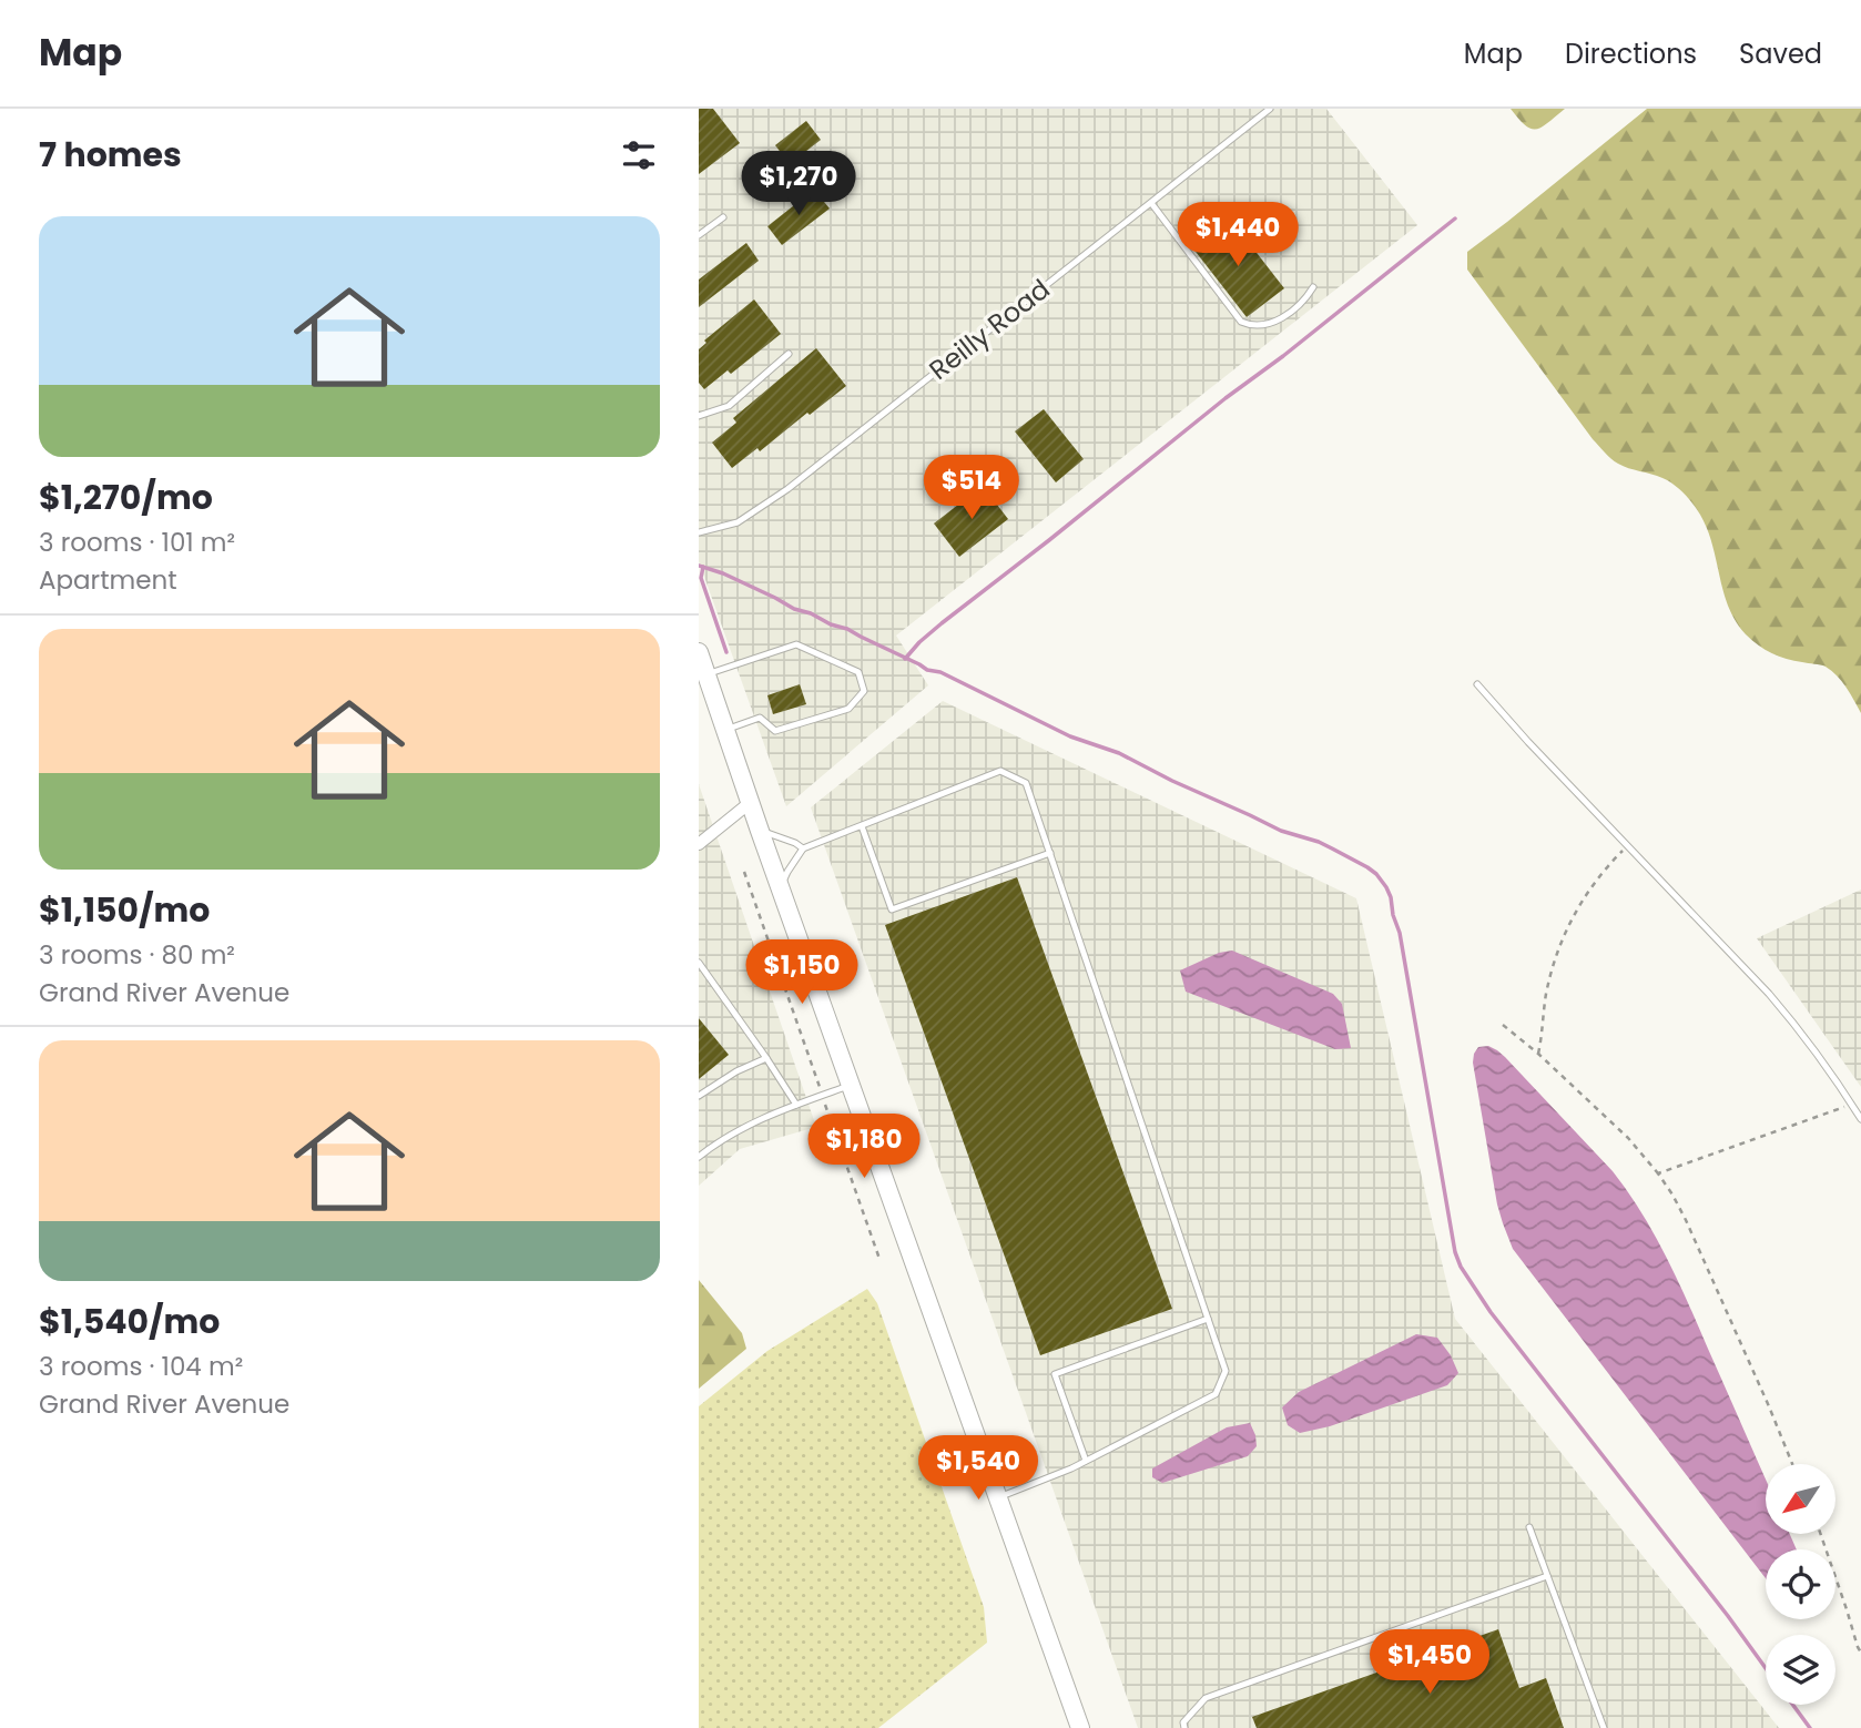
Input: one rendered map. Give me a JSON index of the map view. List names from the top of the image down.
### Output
{
  "streets": {
    "lane": ["Reilly Road"]
  },
  "north": "bottom left",
  "page": {
    "header": "Map",
    "nav": ["Map", "Directions", "Saved"],
    "heading": "7 homes",
    "price": [
      "$1,270",
      "$1,440",
      "$514",
      "$1,150",
      "$1,180",
      "$1,540",
      "$1,450"
    ],
    "list": [
      {
        "name": "$1,270/mo",
        "note": "3 rooms · 101 m² · Apartment"
      },
      {
        "name": "$1,150/mo",
        "note": "3 rooms · 80 m² · Grand River Avenue"
      },
      {
        "name": "$1,540/mo",
        "note": "3 rooms · 104 m² · Grand River Avenue"
      }
    ]
  }
}
